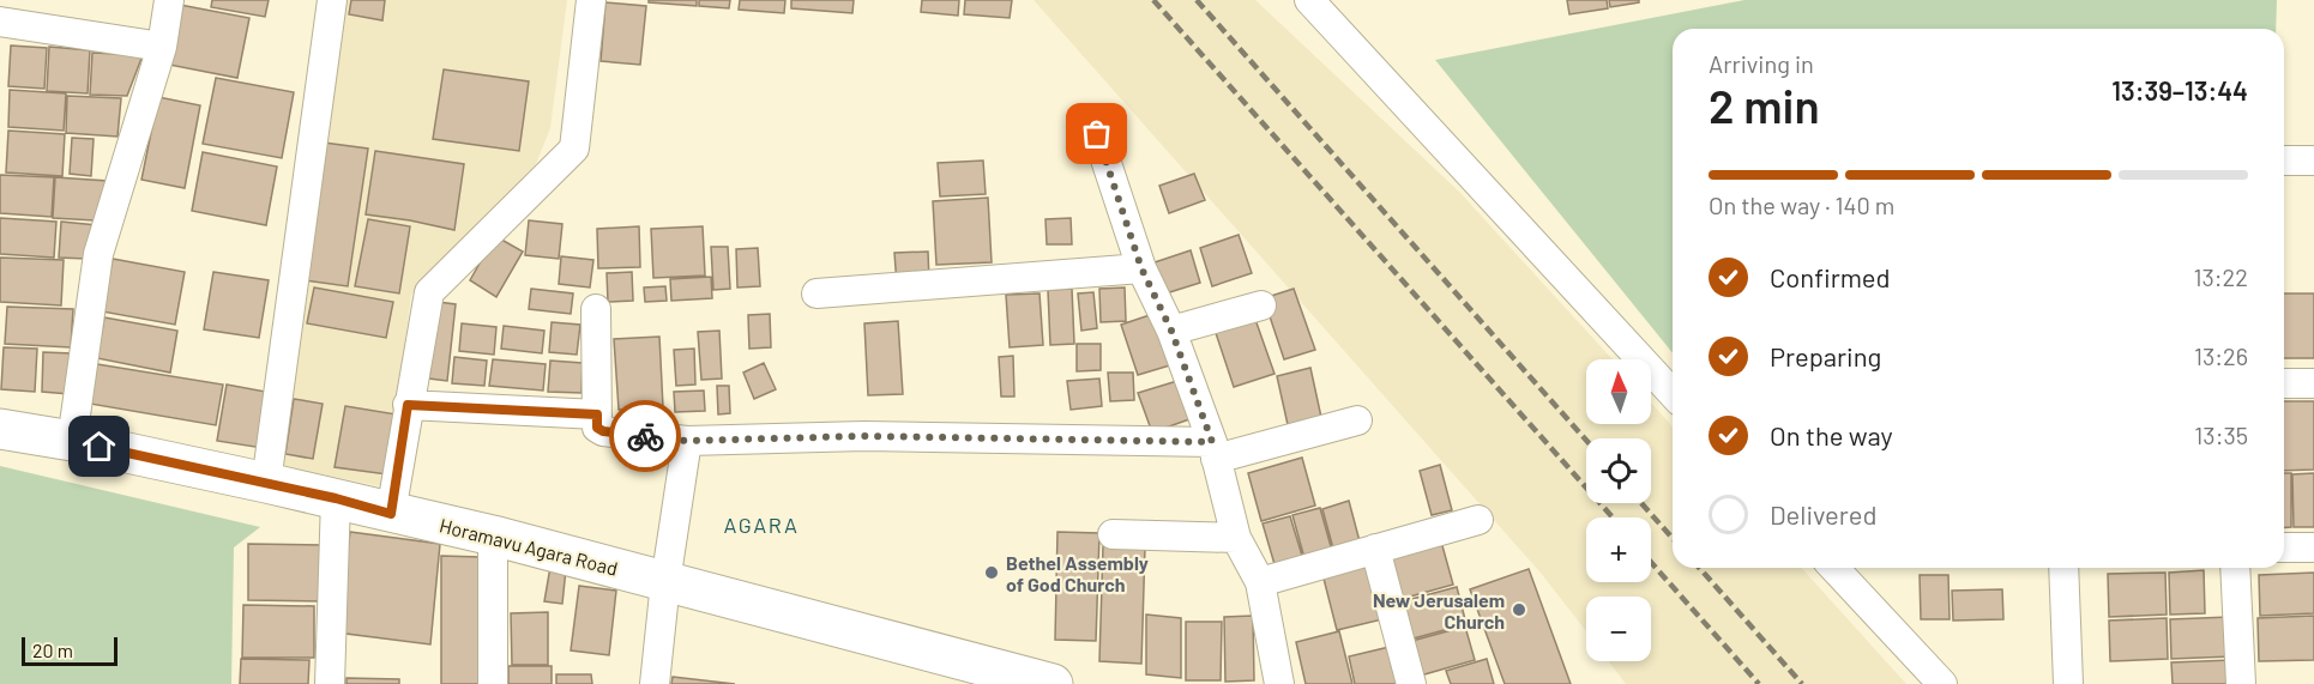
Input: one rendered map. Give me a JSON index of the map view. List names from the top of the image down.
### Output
{
  "streets": {
    "street": ["Horamavu Agara Road"]
  },
  "districts": ["AGARA"],
  "places": ["Bethel Assembly of God Church", "New Jerusalem Church"],
  "scale_bar": "20 m",
  "north": "top",
  "page": {
    "heading": ["2 min", "Arriving in", "13:39–13:44"],
    "bar": "On the way · 140 m",
    "list": [
      ["Confirmed", "13:22"],
      ["Preparing", "13:26"],
      ["On the way", "13:35"],
      "Delivered"
    ],
    "map_buttons": ["+", "−"],
    "scale": "20 m"
  }
}
